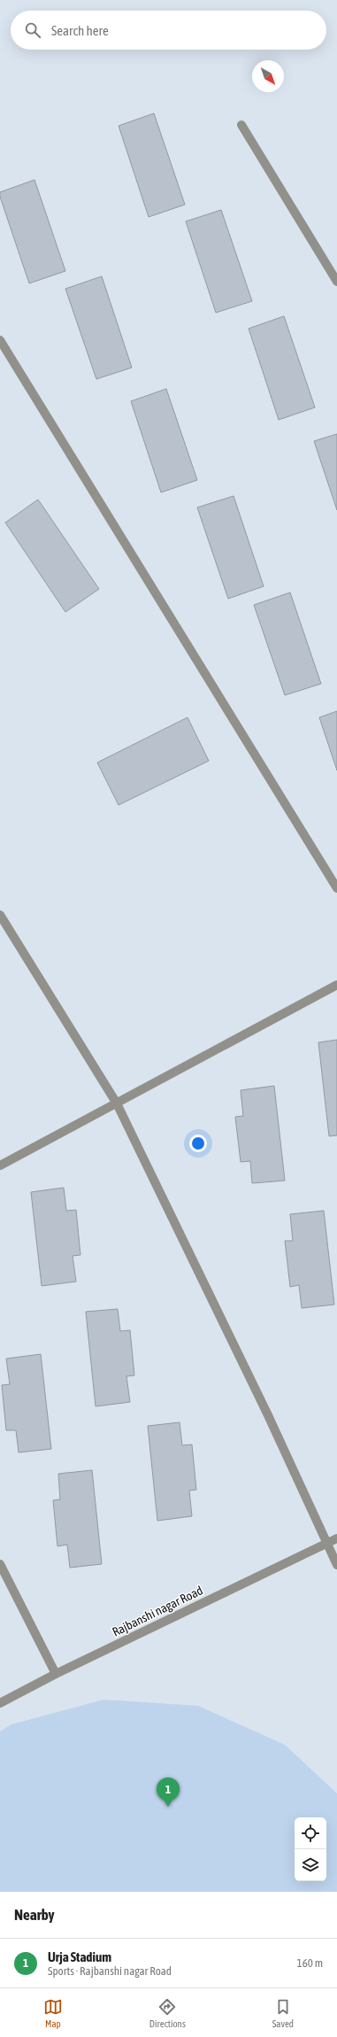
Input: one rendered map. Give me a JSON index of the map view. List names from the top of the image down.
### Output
{
  "streets": {
    "street": ["Rajbanshi nagar Road"]
  },
  "north": "bottom right",
  "page": {
    "search": "Search here",
    "pins": "1",
    "heading": "Nearby",
    "list": [
      {
        "mark": "1",
        "name": "Urja Stadium",
        "note": "Sports · Rajbanshi nagar Road",
        "value": "160 m"
      }
    ],
    "nav": ["Map", "Directions", "Saved"]
  }
}
